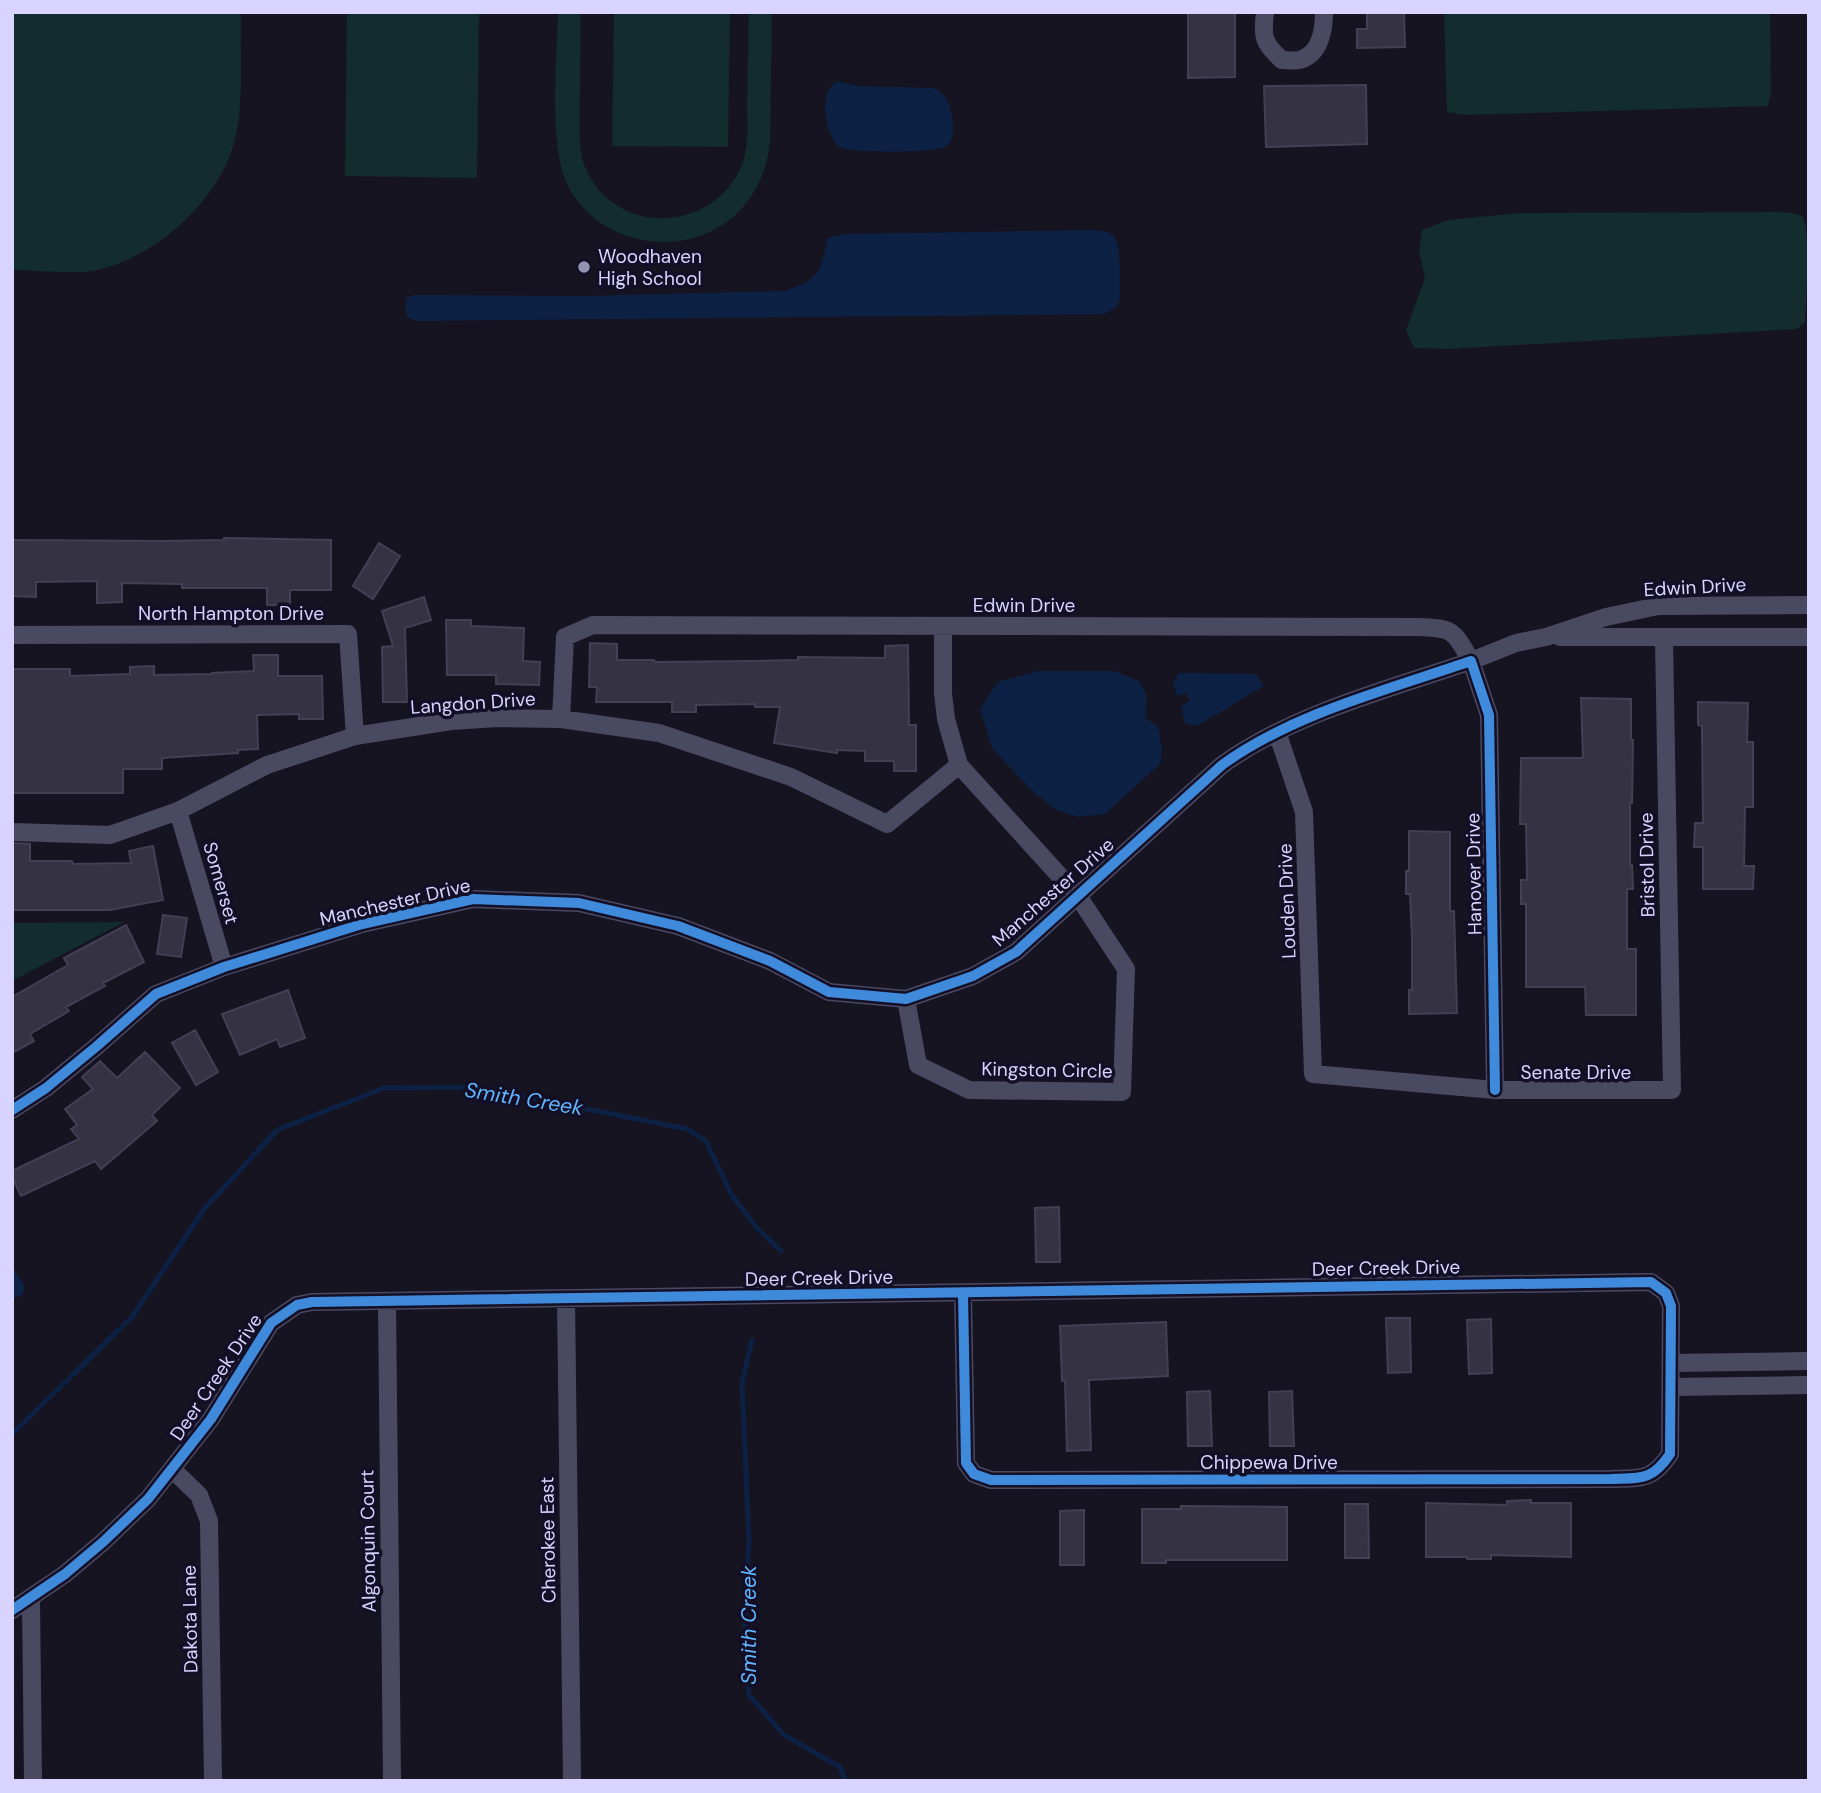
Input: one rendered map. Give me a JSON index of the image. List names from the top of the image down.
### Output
{
  "streets": {
    "street": [
      "Edwin Drive",
      "North Hampton Drive",
      "Langdon Drive",
      "Bristol Drive",
      "Hanover Drive",
      "Somerset",
      "Manchester Drive",
      "Louden Drive",
      "Kingston Circle",
      "Senate Drive",
      "Deer Creek Drive",
      "Chippewa Drive",
      "Cherokee East",
      "Algonquin Court",
      "Dakota Lane"
    ]
  },
  "crossings": [
    ["Edwin Drive", "Langdon Drive"],
    ["Edwin Drive", "Bristol Drive"],
    ["Edwin Drive", "Hanover Drive"],
    ["Edwin Drive", "Manchester Drive"],
    ["North Hampton Drive", "Langdon Drive"],
    ["Langdon Drive", "Somerset"],
    ["Bristol Drive", "Senate Drive"],
    ["Hanover Drive", "Manchester Drive"],
    ["Hanover Drive", "Senate Drive"],
    ["Somerset", "Manchester Drive"],
    ["Manchester Drive", "Louden Drive"],
    ["Manchester Drive", "Kingston Circle"],
    ["Louden Drive", "Senate Drive"],
    ["Deer Creek Drive", "Chippewa Drive"],
    ["Deer Creek Drive", "Cherokee East"],
    ["Deer Creek Drive", "Algonquin Court"],
    ["Deer Creek Drive", "Dakota Lane"]
  ],
  "water": ["Smith Creek"],
  "places": ["Woodhaven High School"]
}
